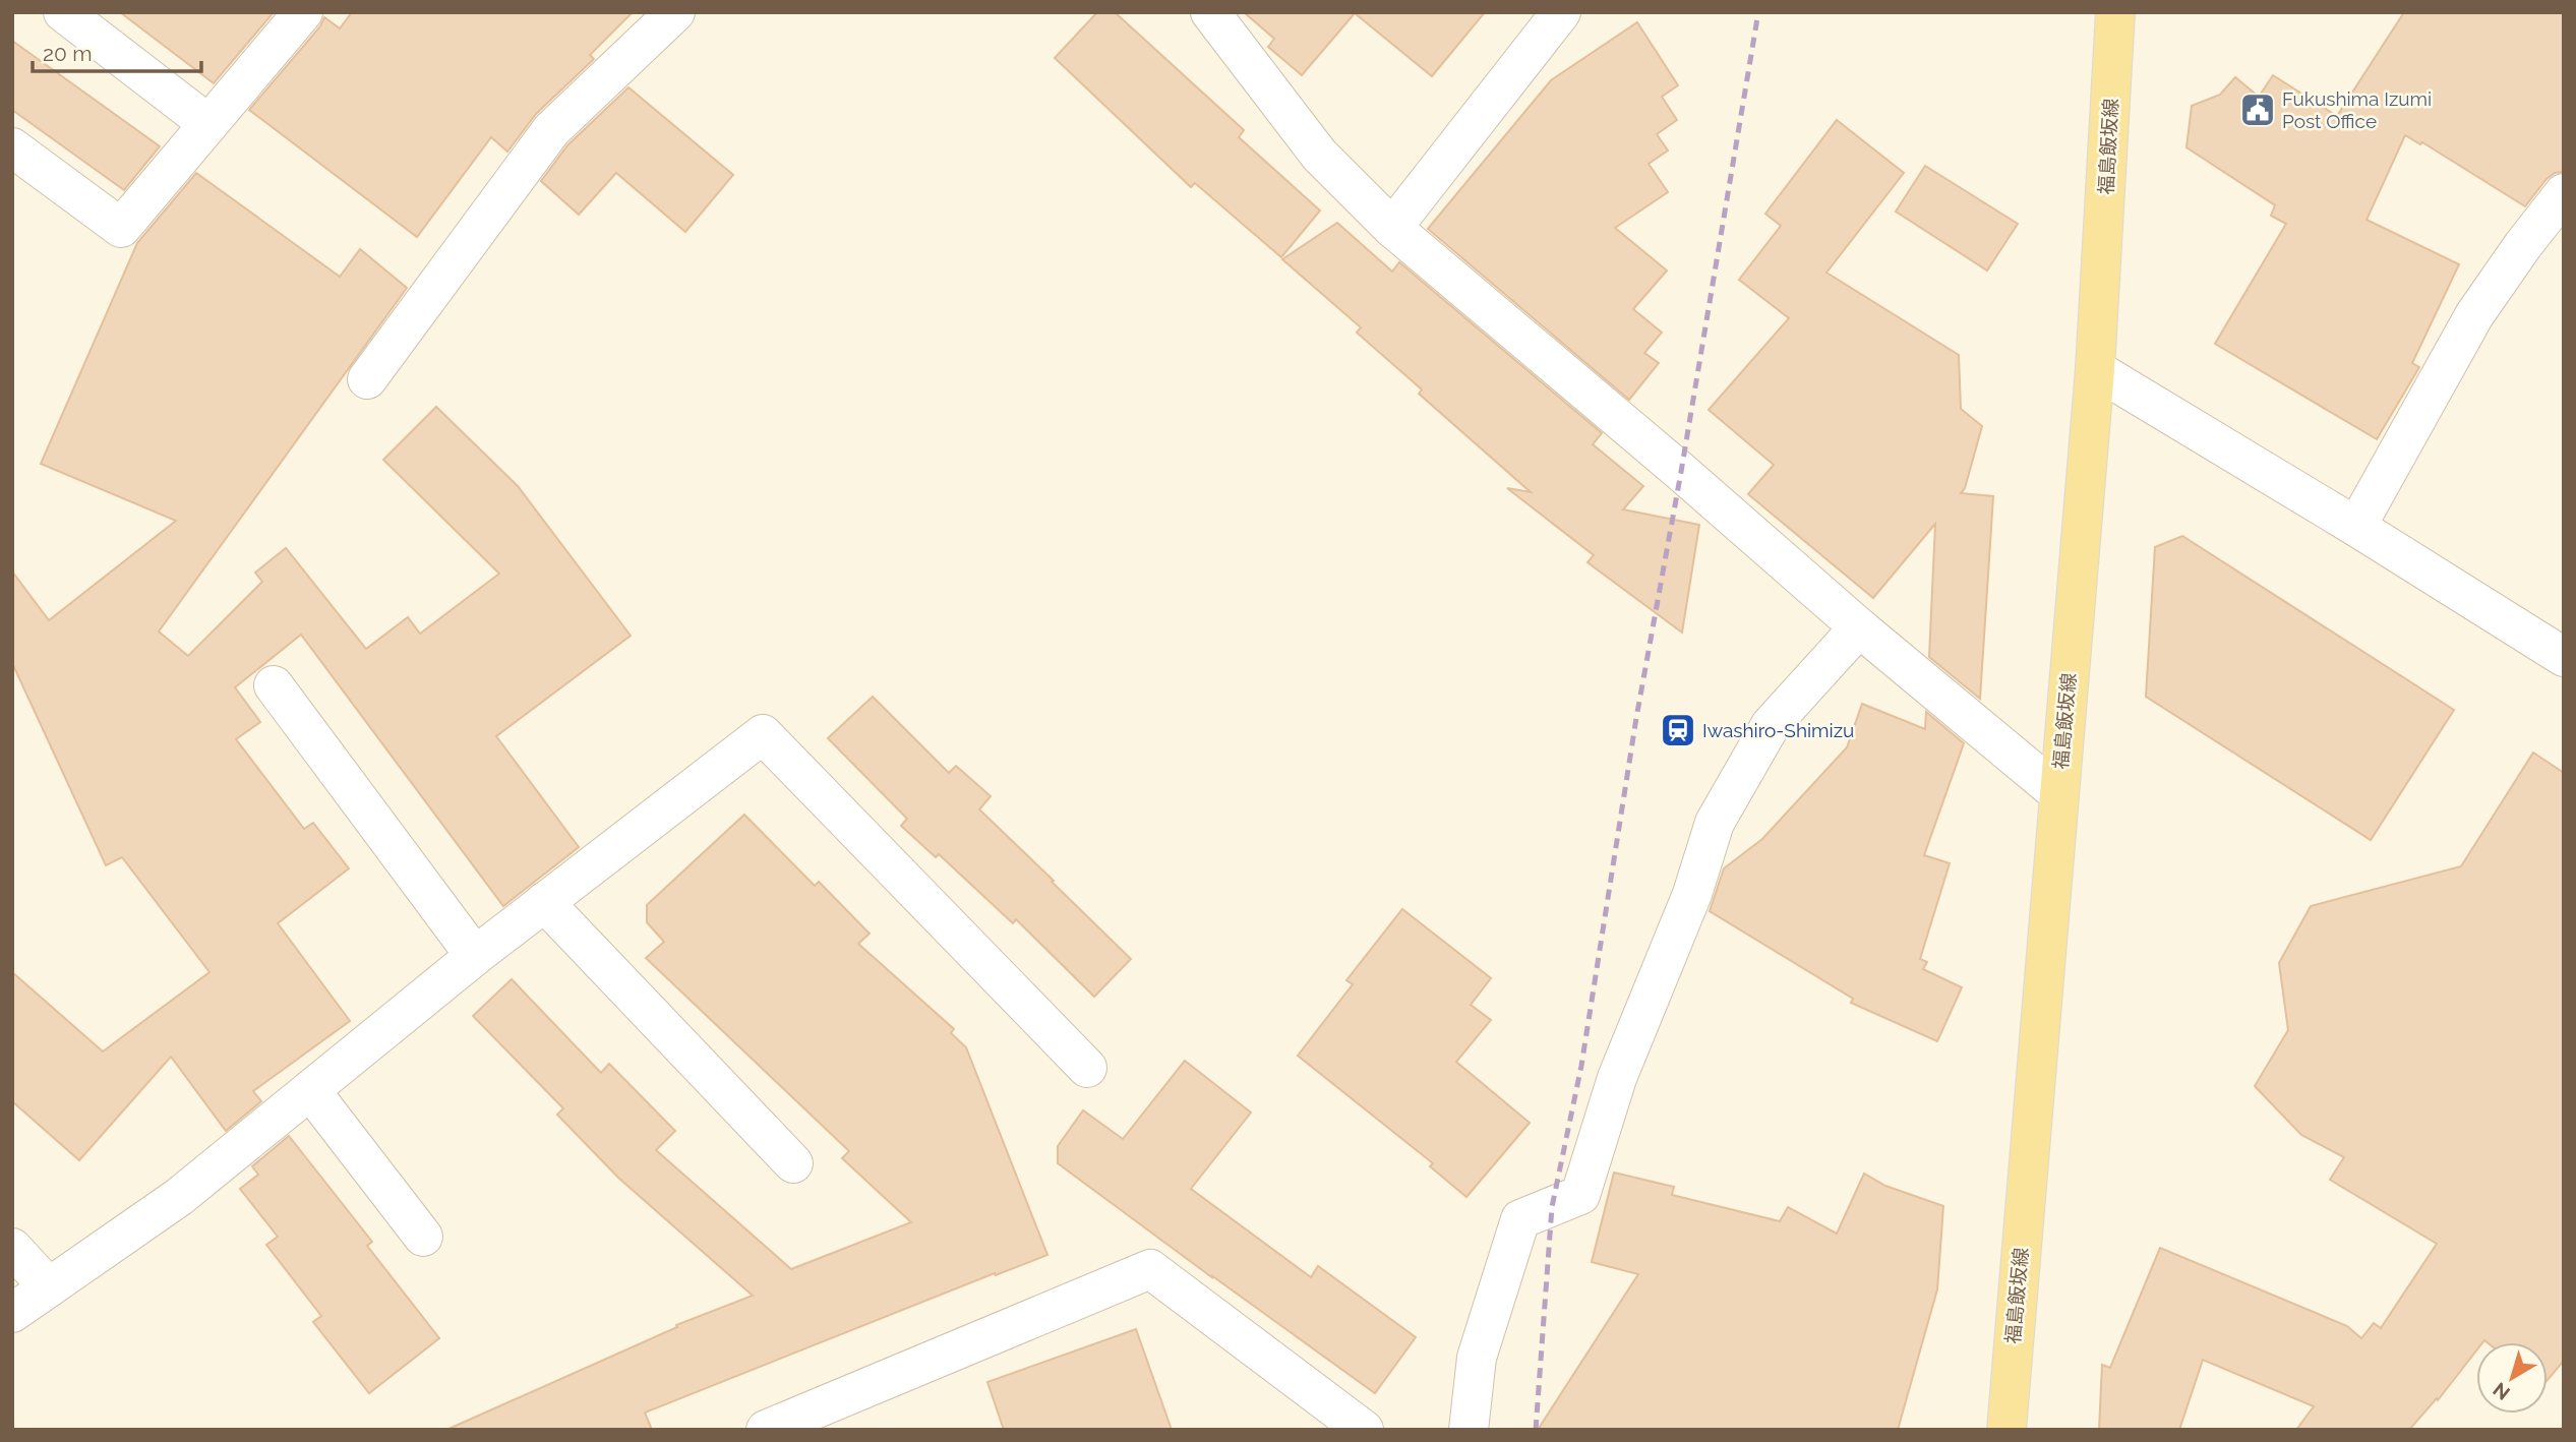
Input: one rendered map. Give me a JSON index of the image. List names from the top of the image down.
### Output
{
  "streets": {
    "main road": ["福島飯坂線"]
  },
  "places": {
    "public building": ["Fukushima Izumi Post Office"],
    "station": ["Iwashiro-Shimizu"]
  },
  "scale_bar": "20 m",
  "north": "bottom left"
}
